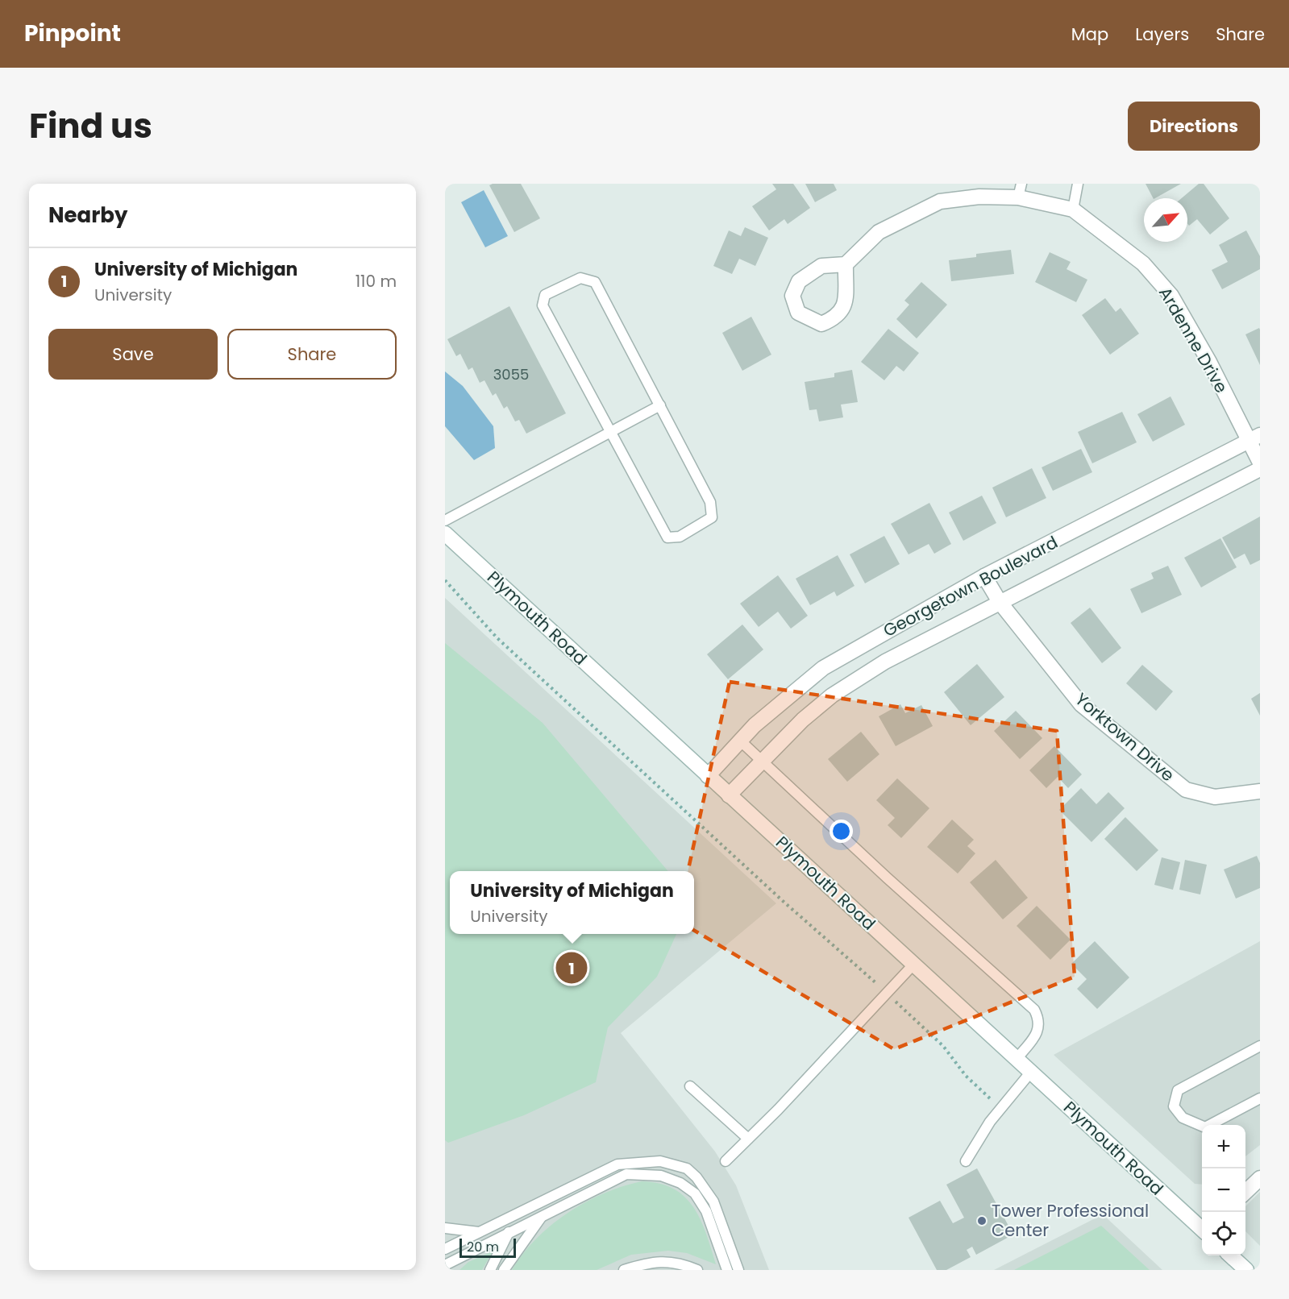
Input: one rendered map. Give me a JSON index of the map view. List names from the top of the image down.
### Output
{
  "streets": {
    "street": [
      "Ardenne Drive",
      "Georgetown Boulevard",
      "Plymouth Road",
      "Yorktown Drive"
    ]
  },
  "crossings": [
    ["Ardenne Drive", "Georgetown Boulevard"],
    ["Georgetown Boulevard", "Plymouth Road"],
    ["Georgetown Boulevard", "Yorktown Drive"]
  ],
  "places": ["Tower Professional Center"],
  "house_numbers": ["3055"],
  "scale_bar": "20 m",
  "north": "top right",
  "page": {
    "header": "Pinpoint",
    "nav": ["Map", "Layers", "Share"],
    "title": "Find us",
    "buttons": [
      "Directions",
      ["Save", "Share"]
    ],
    "heading": "Nearby",
    "list": [
      {
        "mark": "1",
        "name": "University of Michigan",
        "note": "University",
        "value": "110 m"
      }
    ],
    "popup": ["University of Michigan", "University"],
    "pins": "1",
    "map_buttons": ["+", "−"],
    "scale": "20 m"
  }
}
